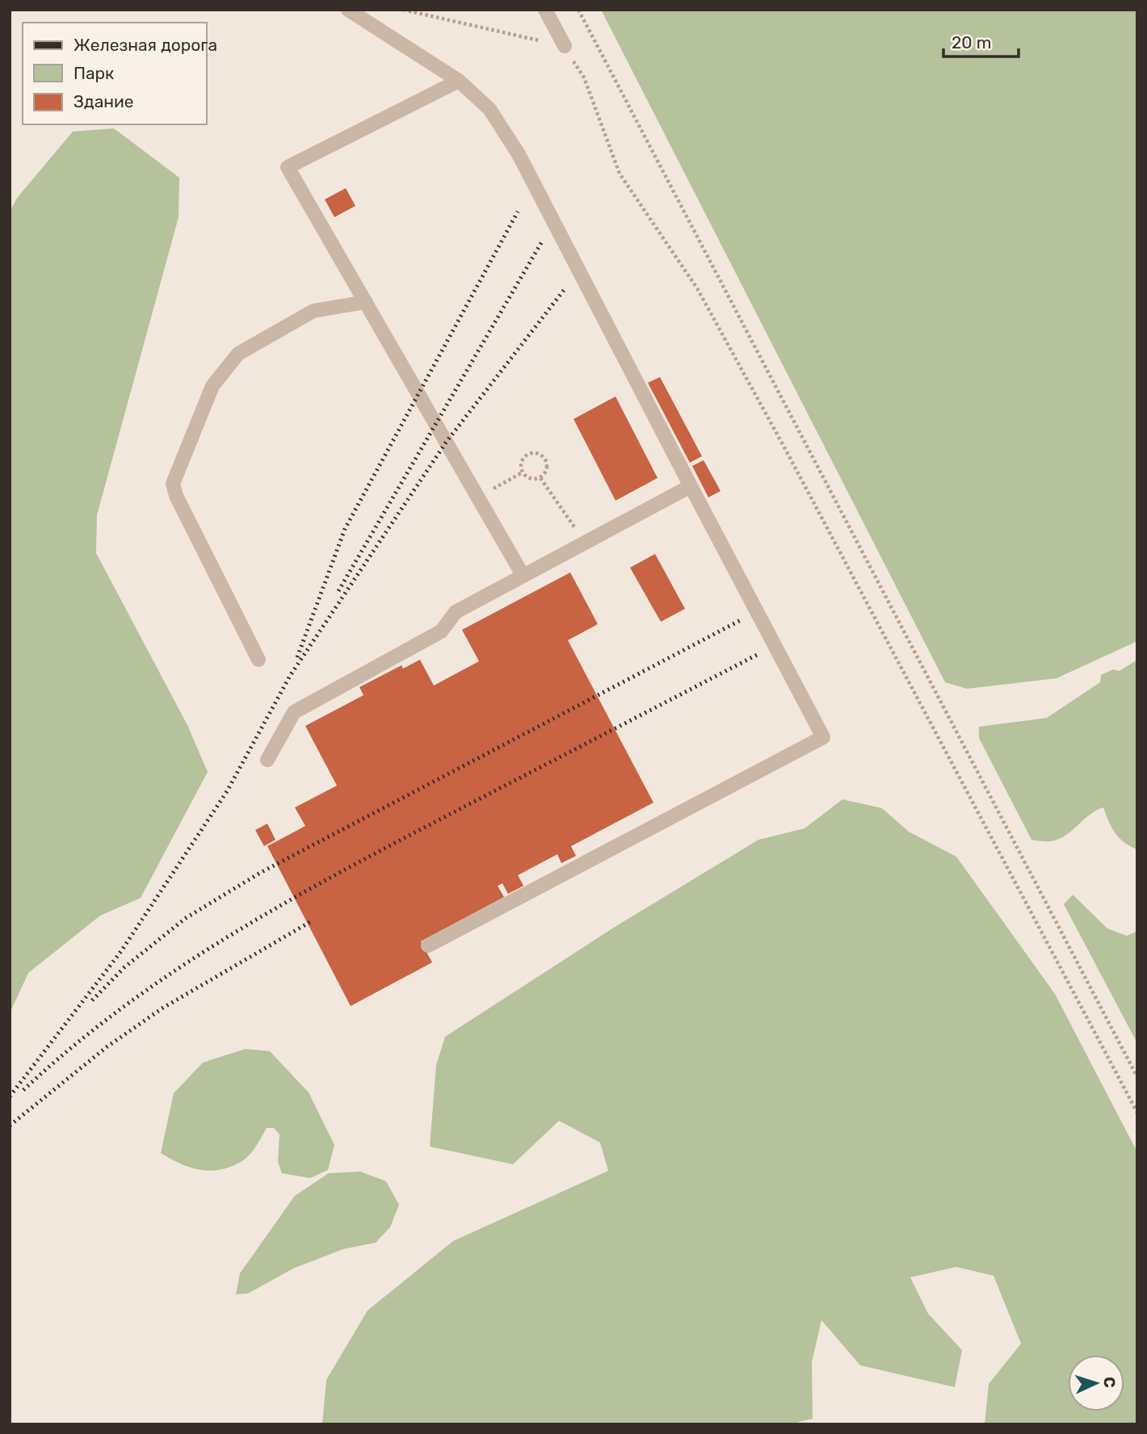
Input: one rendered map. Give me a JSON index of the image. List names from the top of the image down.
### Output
{
  "legend": ["Железная дорога", "Парк", "Здание"],
  "scale_bar": "20 m",
  "north": "right"
}
